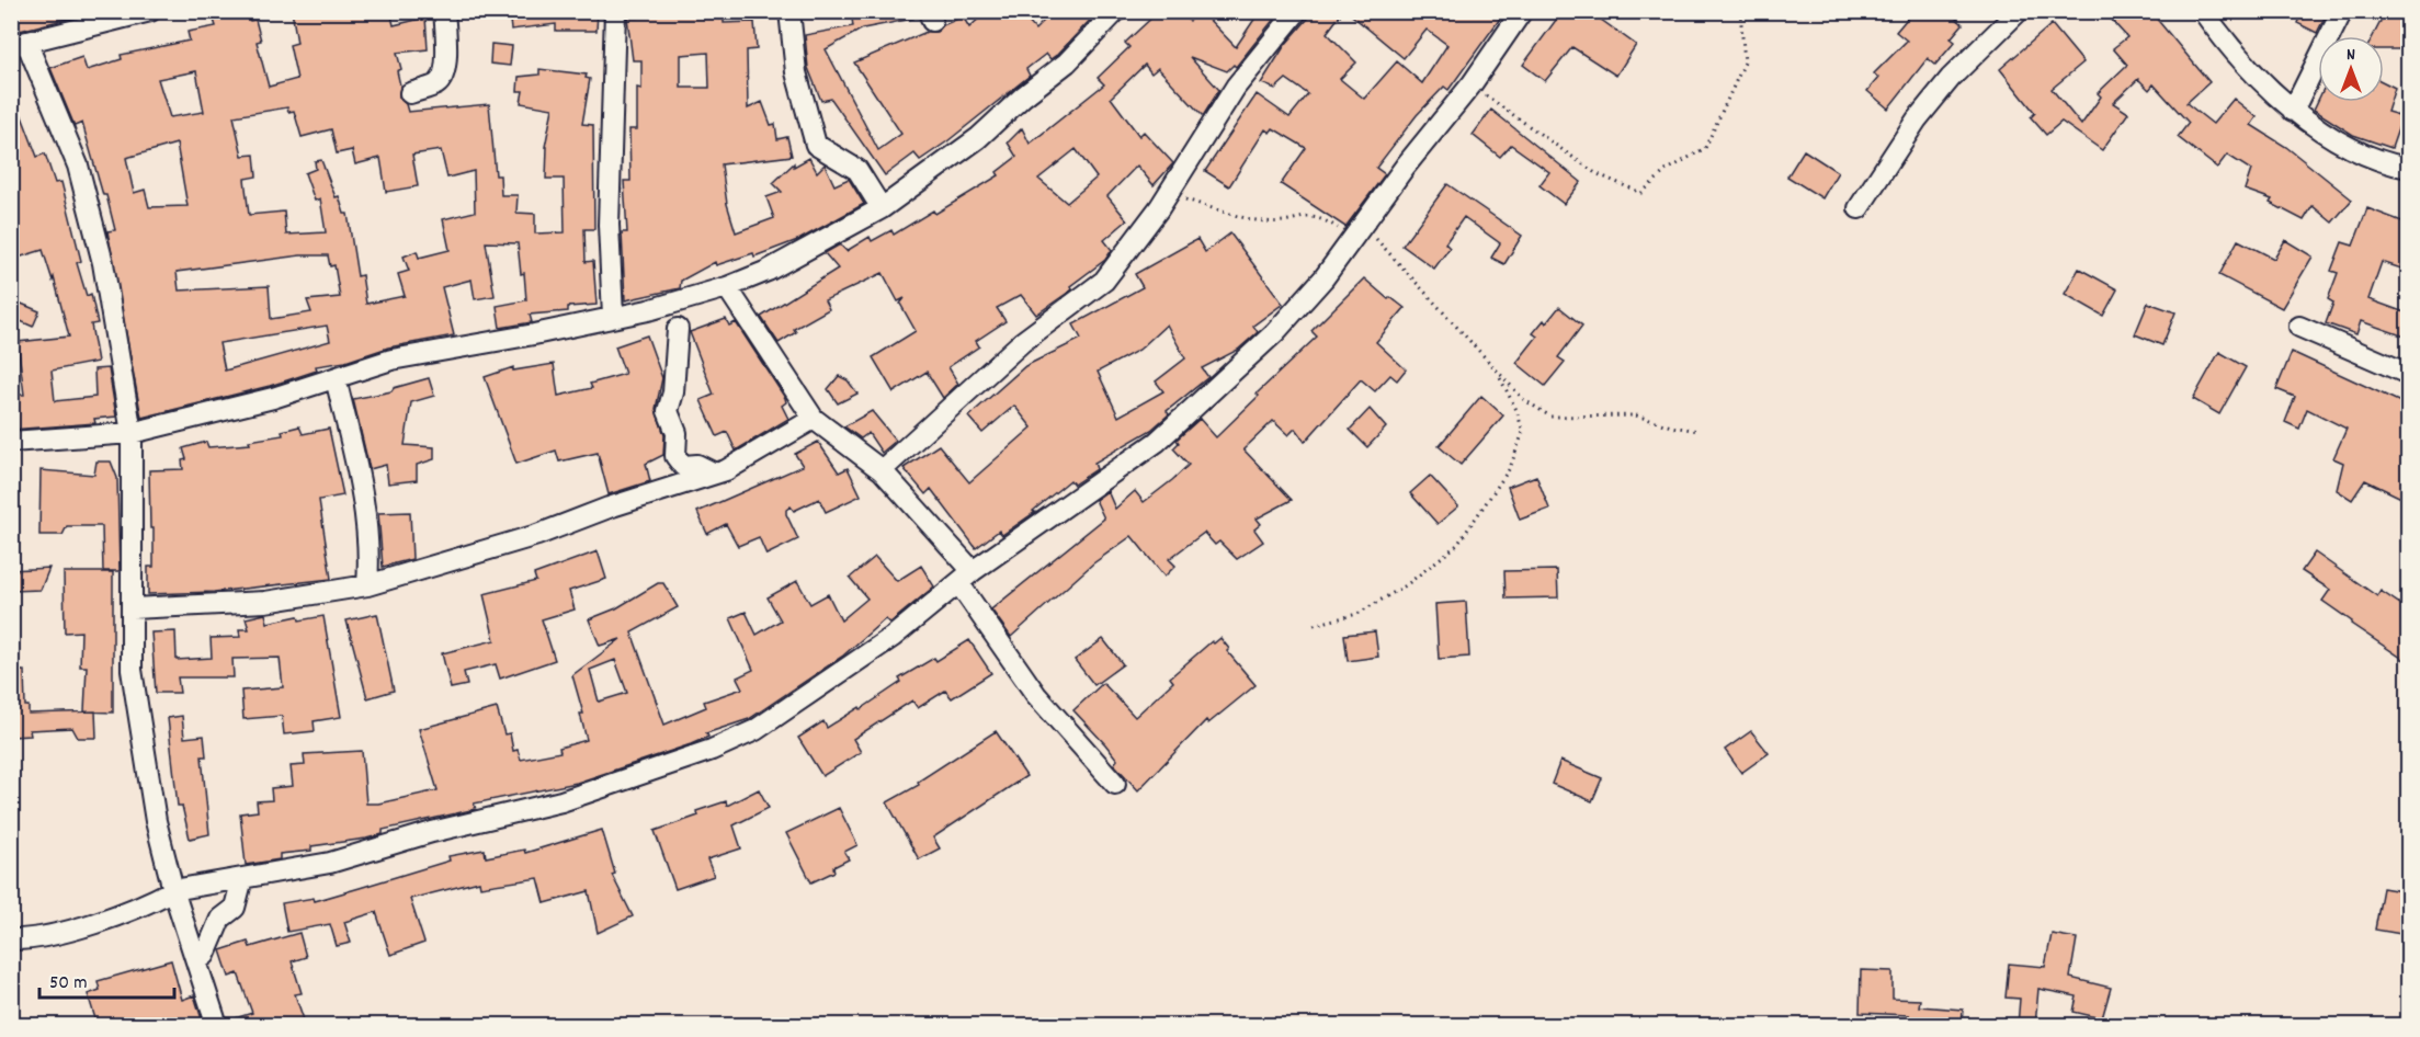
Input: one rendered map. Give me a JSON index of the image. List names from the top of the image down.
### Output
{
  "scale_bar": "50 m",
  "north": "top"
}
